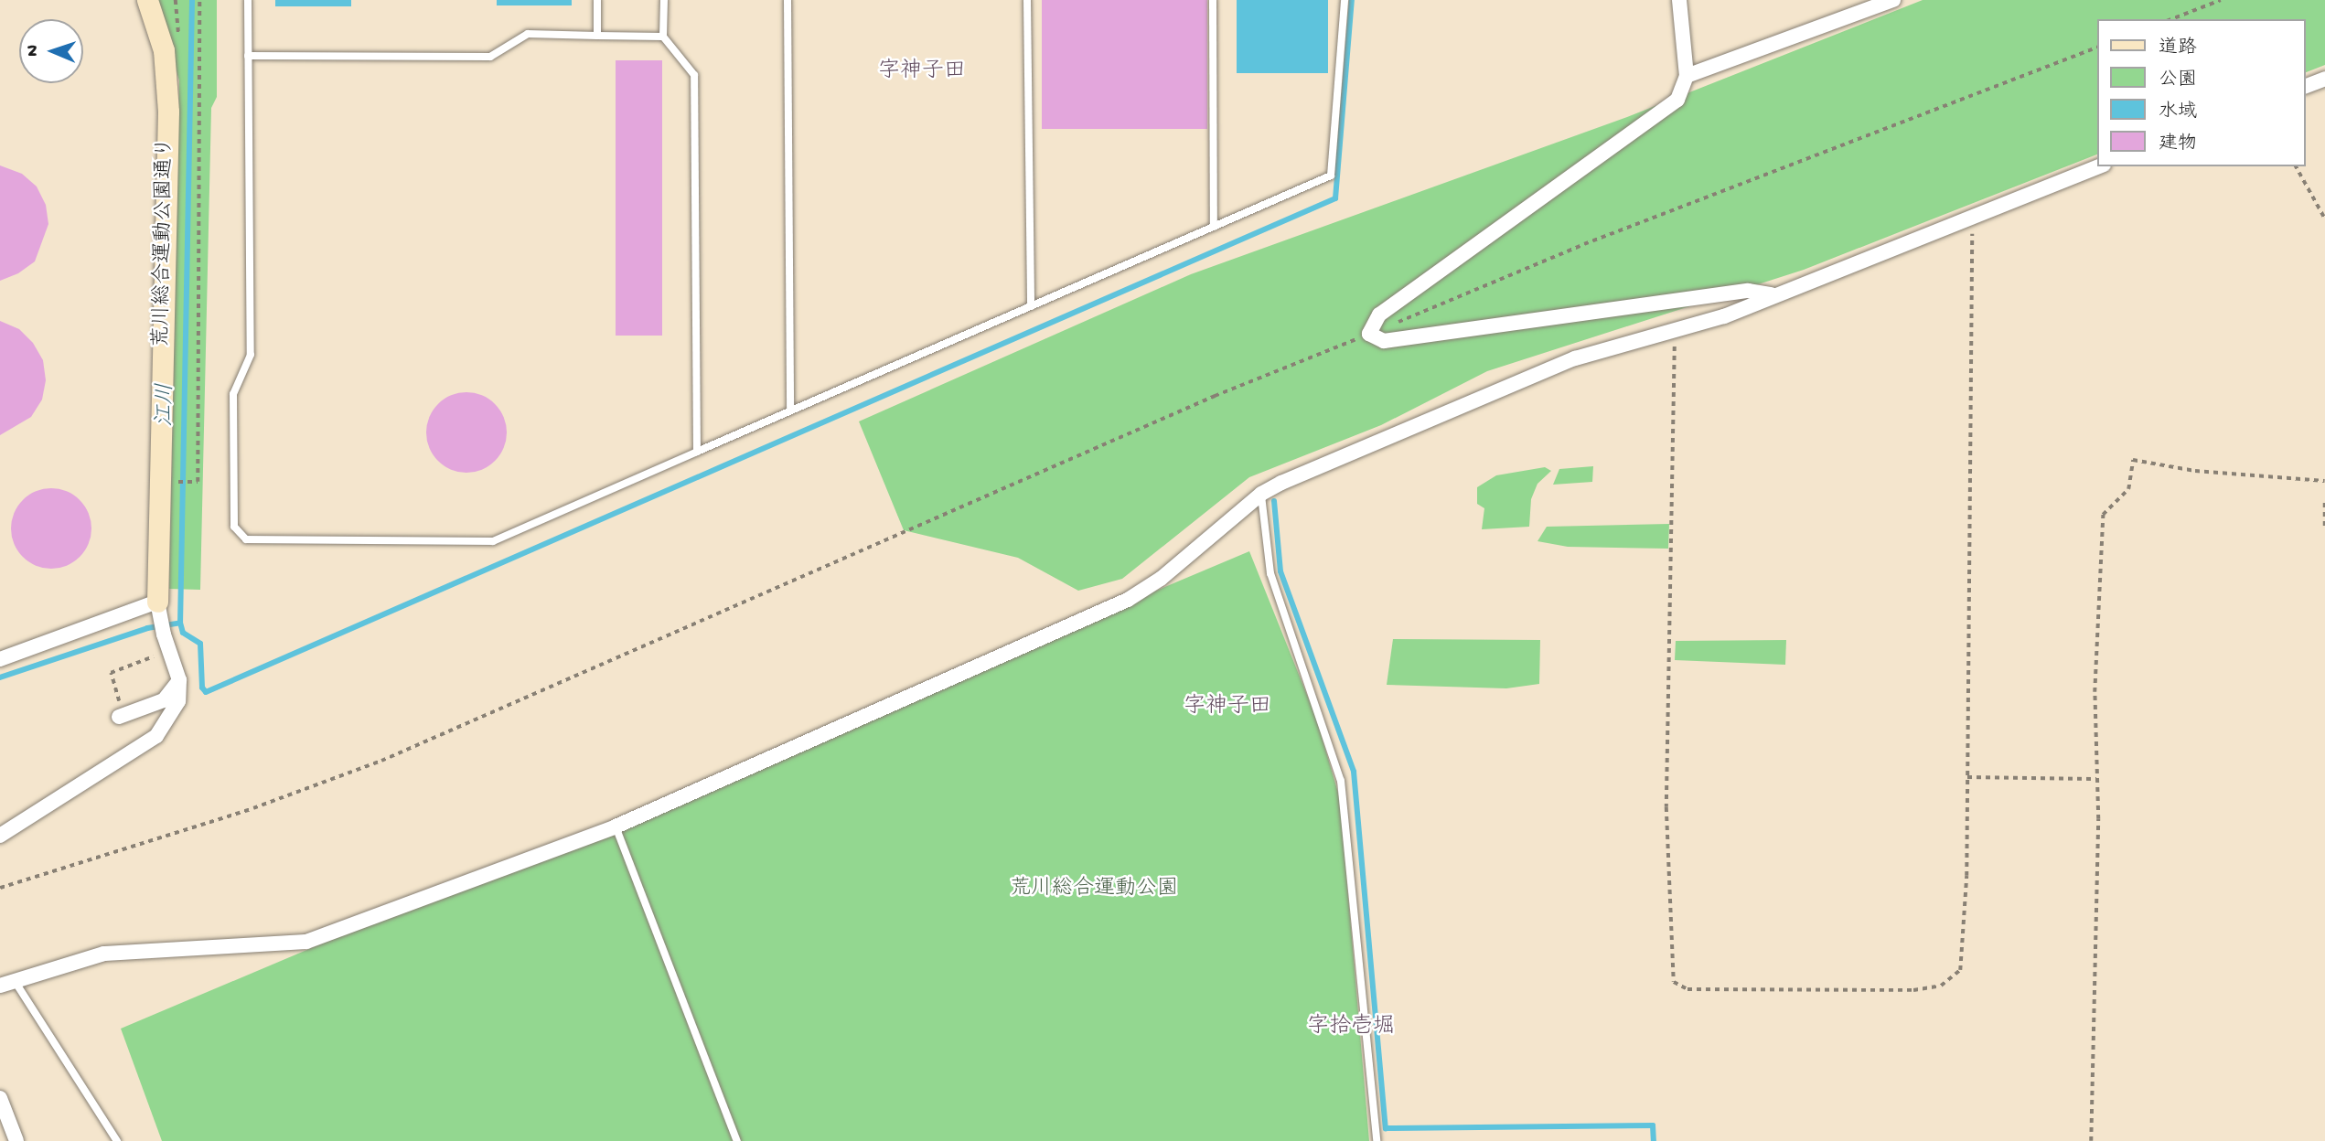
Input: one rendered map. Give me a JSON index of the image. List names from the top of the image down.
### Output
{
  "streets": {
    "street": ["荒川総合運動公園通り"]
  },
  "districts": ["字神子田", "字神子田", "字拾壱堀"],
  "water": ["江川"],
  "parks": ["荒川総合運動公園"],
  "legend": [
    "道路",
    "公園",
    "水域",
    "建物"
  ],
  "north": "left"
}
